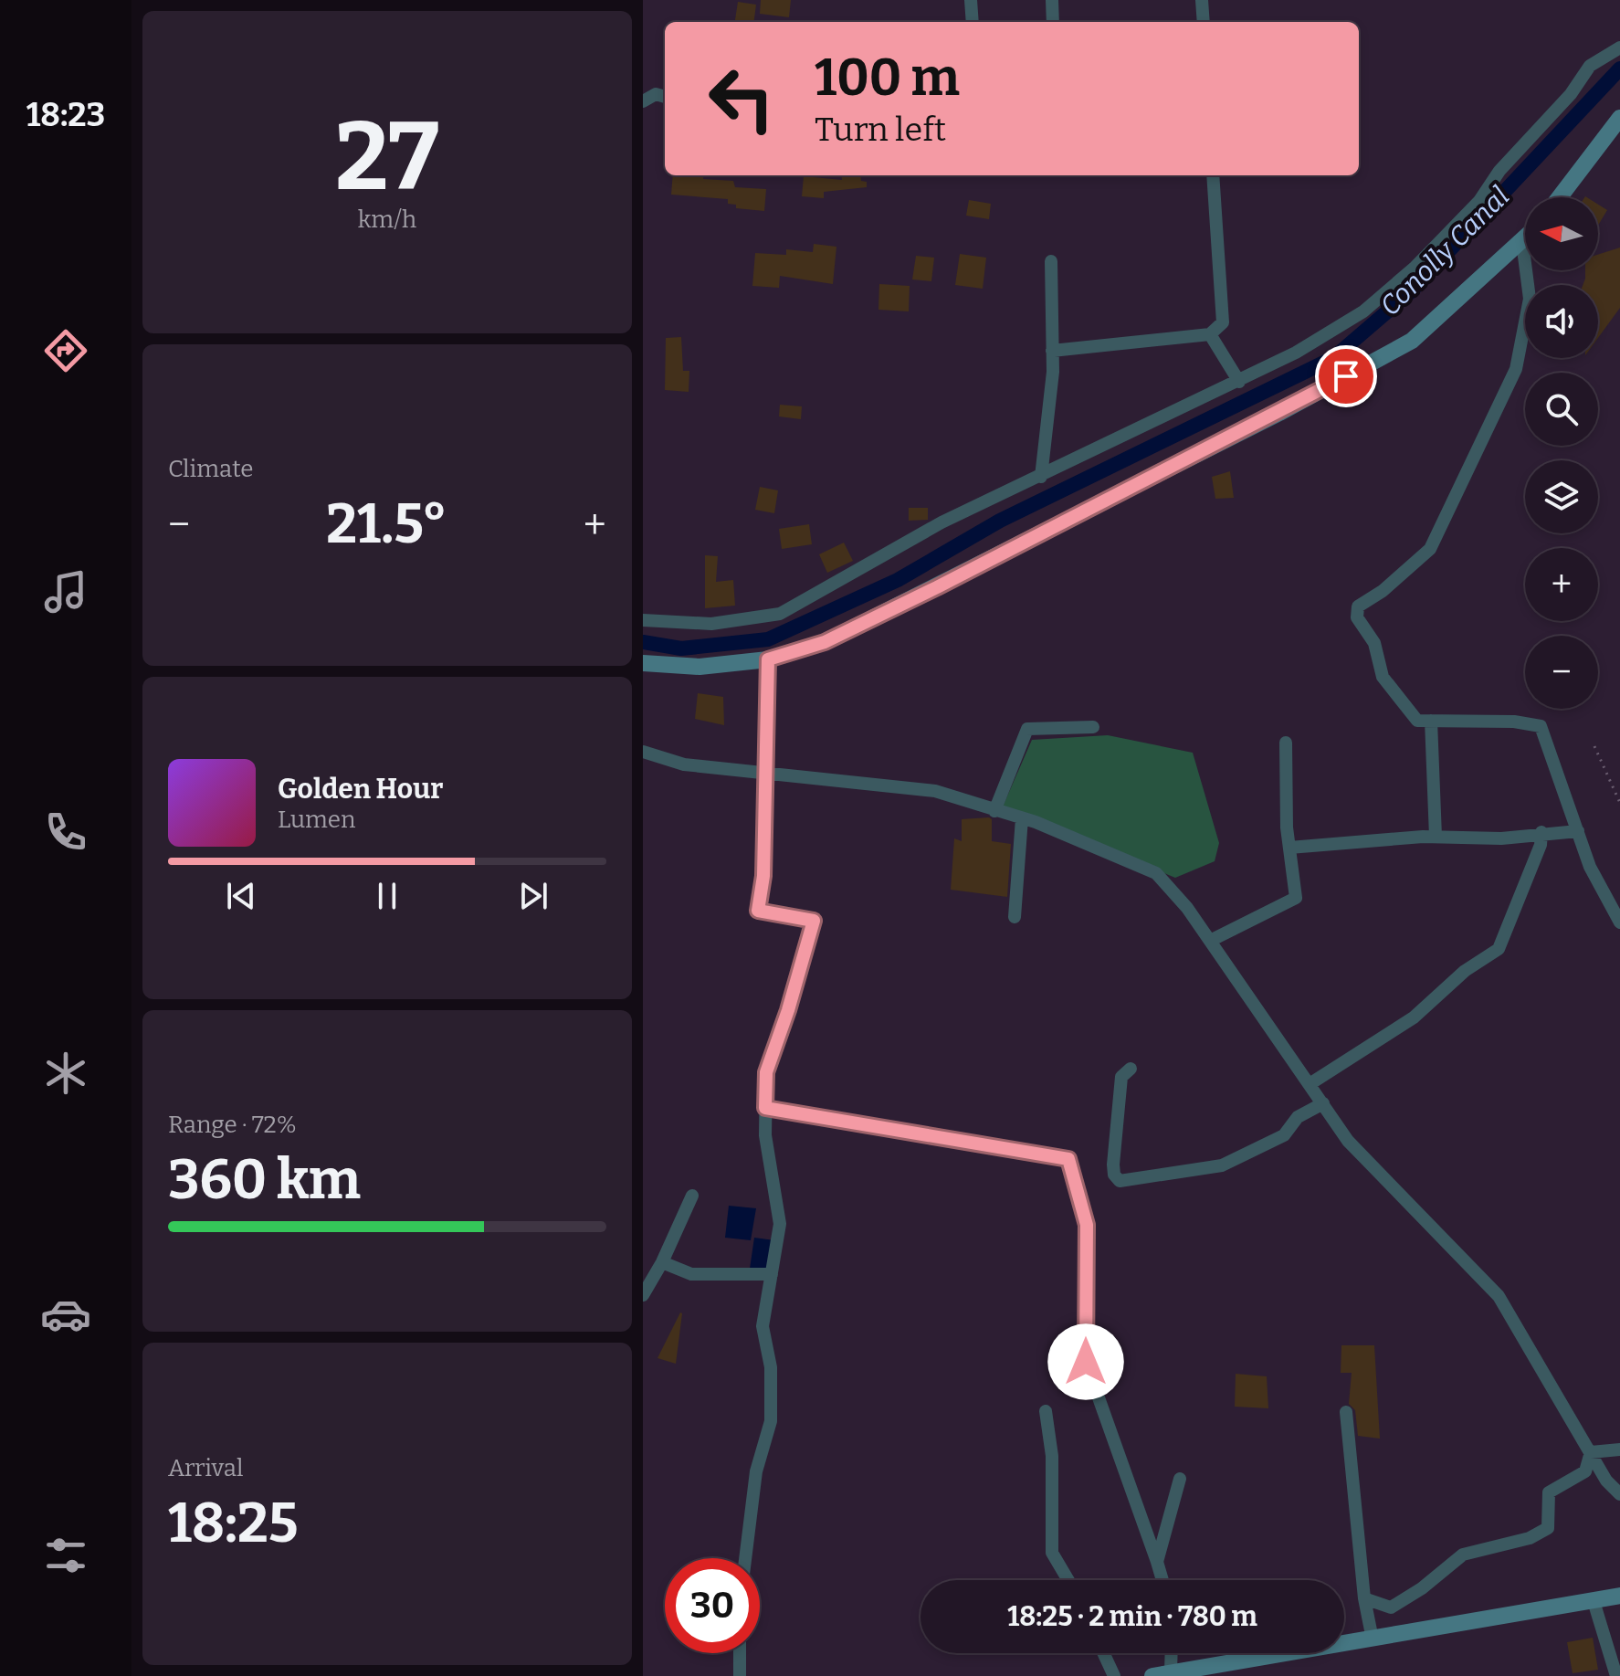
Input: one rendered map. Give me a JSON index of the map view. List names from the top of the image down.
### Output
{
  "water": ["Conolly Canal"],
  "north": "left",
  "page": {
    "tabs": "18:23",
    "tile": [
      ["27", "km/h"],
      "Climate",
      ["Range · 72%", "360 km"],
      ["Arrival", "18:25"]
    ],
    "turn": ["100 m", "Turn left"],
    "map_buttons": ["+", "−"],
    "heat": ["−", "21.5°", "+"],
    "song": ["Golden Hour", "Lumen"],
    "limit": "30",
    "trip": "18:25 · 2 min · 780 m"
  }
}
